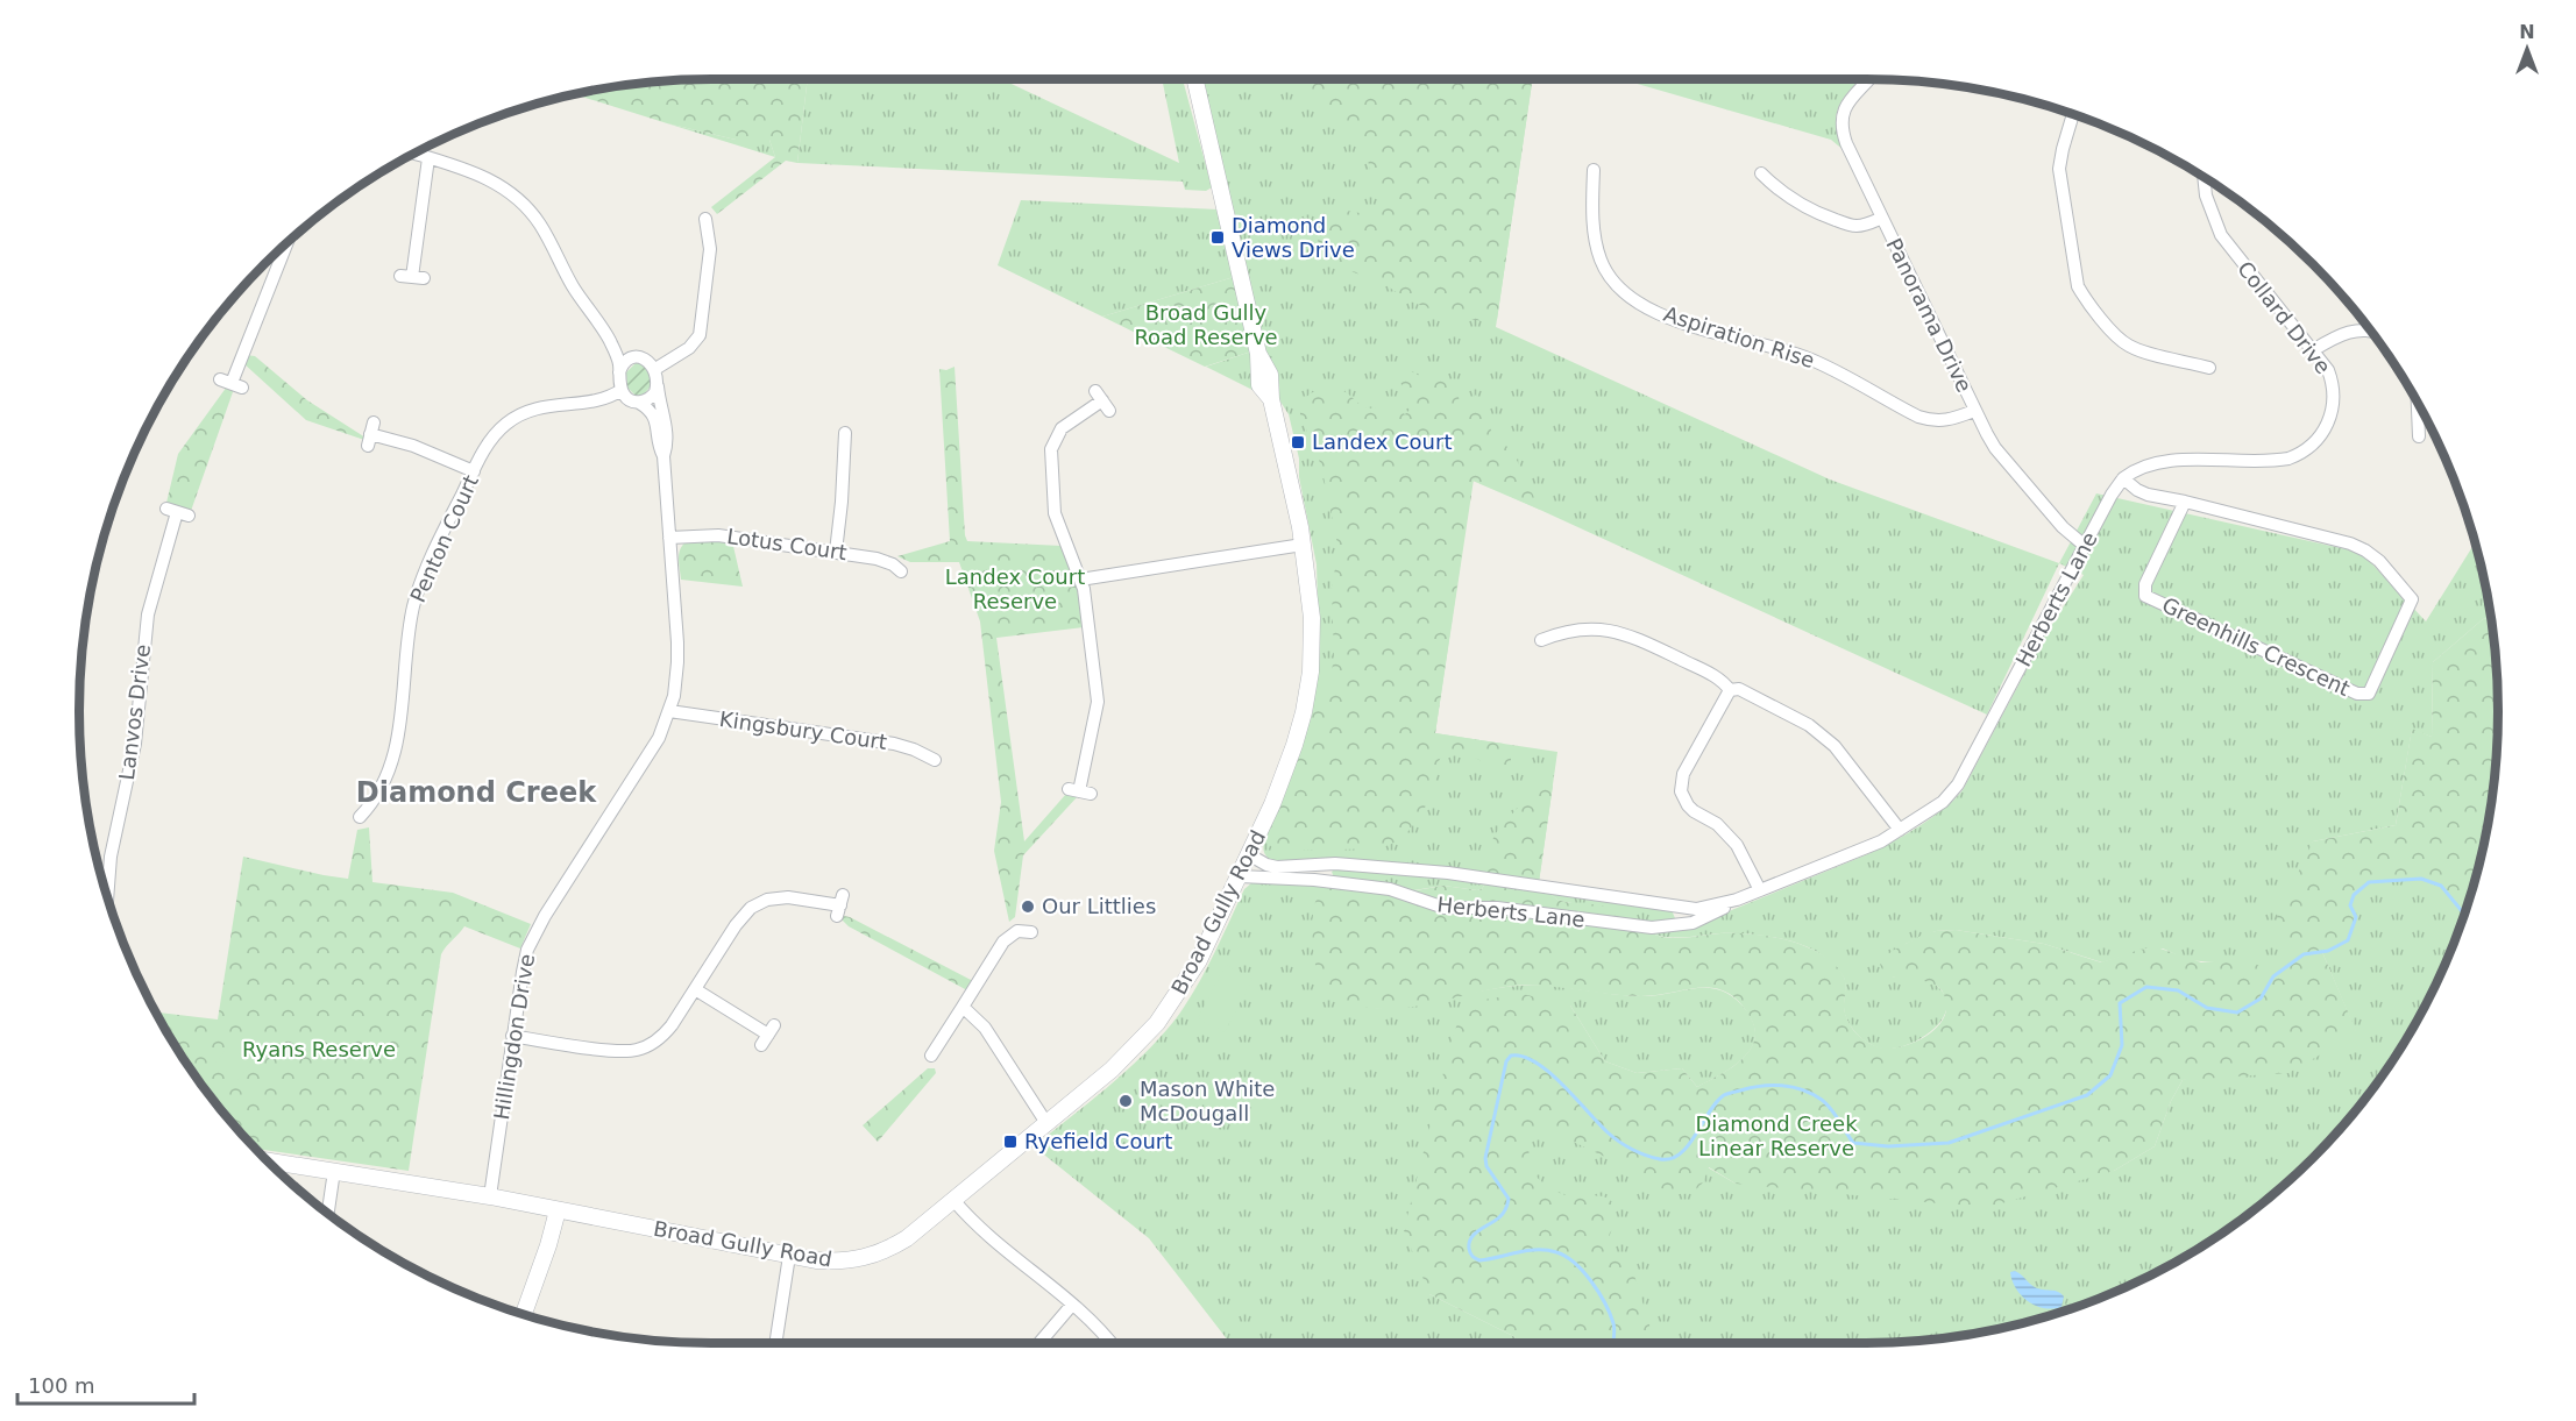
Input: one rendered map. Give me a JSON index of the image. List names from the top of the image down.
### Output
{
  "streets": {
    "street": [
      "Panorama Drive",
      "Collard Drive",
      "Aspiration Rise",
      "Penton Court",
      "Lotus Court",
      "Herberts Lane",
      "Greenhills Crescent",
      "Lanvos Drive",
      "Kingsbury Court",
      "Broad Gully Road",
      "Hillingdon Drive"
    ]
  },
  "crossings": [
    ["Panorama Drive", "Aspiration Rise"],
    ["Panorama Drive", "Herberts Lane"],
    ["Collard Drive", "Herberts Lane"],
    ["Penton Court", "Hillingdon Drive"],
    ["Lotus Court", "Hillingdon Drive"],
    ["Herberts Lane", "Broad Gully Road"],
    ["Kingsbury Court", "Hillingdon Drive"],
    ["Broad Gully Road", "Hillingdon Drive"]
  ],
  "districts": ["Diamond Creek"],
  "parks": [
    "Broad Gully Road Reserve",
    "Landex Court Reserve",
    "Ryans Reserve",
    "Diamond Creek Linear Reserve"
  ],
  "places": {
    "transit": ["Diamond Views Drive", "Landex Court", "Ryefield Court"],
    "other": ["Our Littlies", "Mason White McDougall"]
  },
  "scale_bar": "100 m",
  "north": "top"
}
